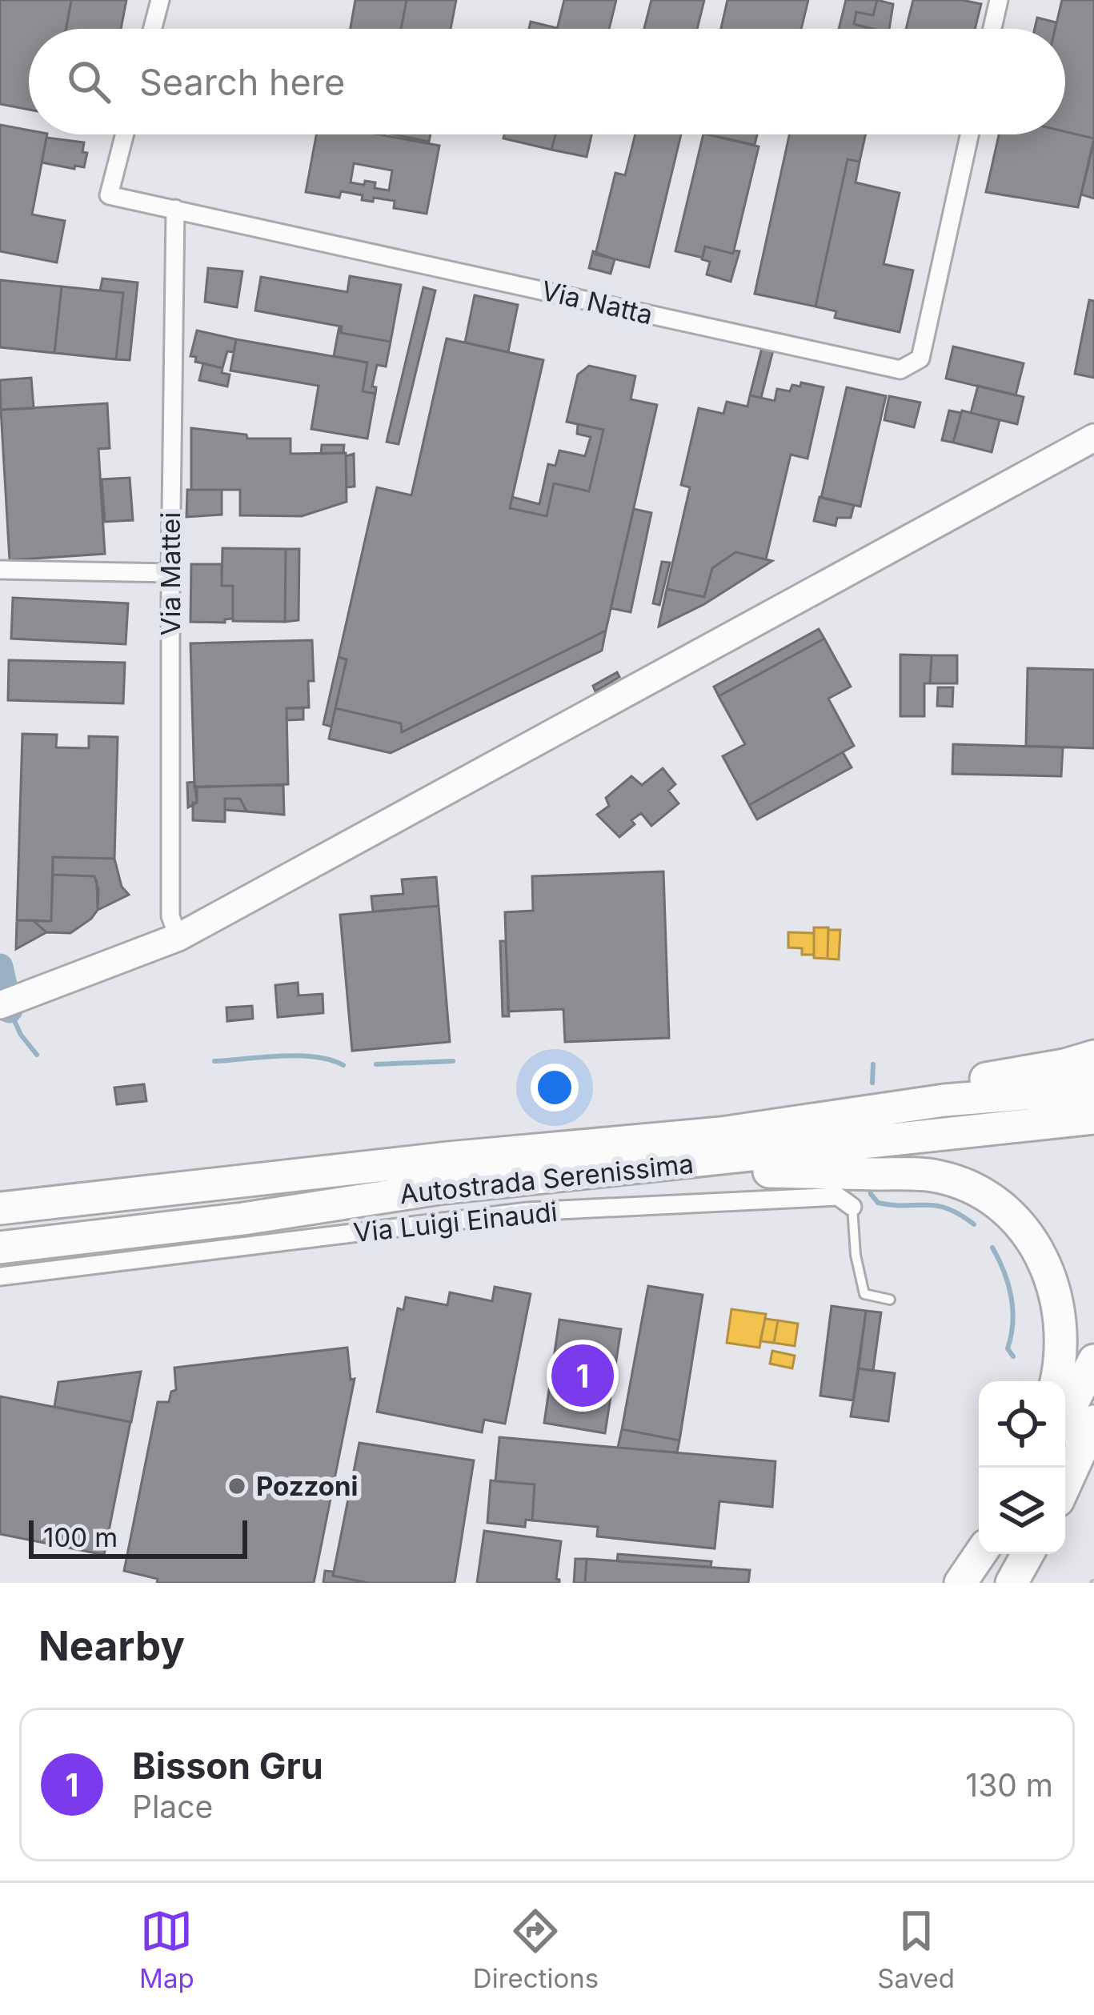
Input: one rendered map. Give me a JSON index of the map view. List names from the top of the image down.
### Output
{
  "streets": {
    "highway": ["Autostrada Serenissima"],
    "street": ["Via Natta", "Via Mattei", "Via Luigi Einaudi"]
  },
  "crossings": [
    ["Via Natta", "Via Mattei"]
  ],
  "places": ["Pozzoni"],
  "scale_bar": "100 m",
  "page": {
    "search": "Search here",
    "pins": "1",
    "scale": "100 m",
    "heading": "Nearby",
    "list": [
      {
        "mark": "1",
        "name": "Bisson Gru",
        "note": "Place",
        "value": "130 m"
      }
    ],
    "nav": ["Map", "Directions", "Saved"]
  }
}
